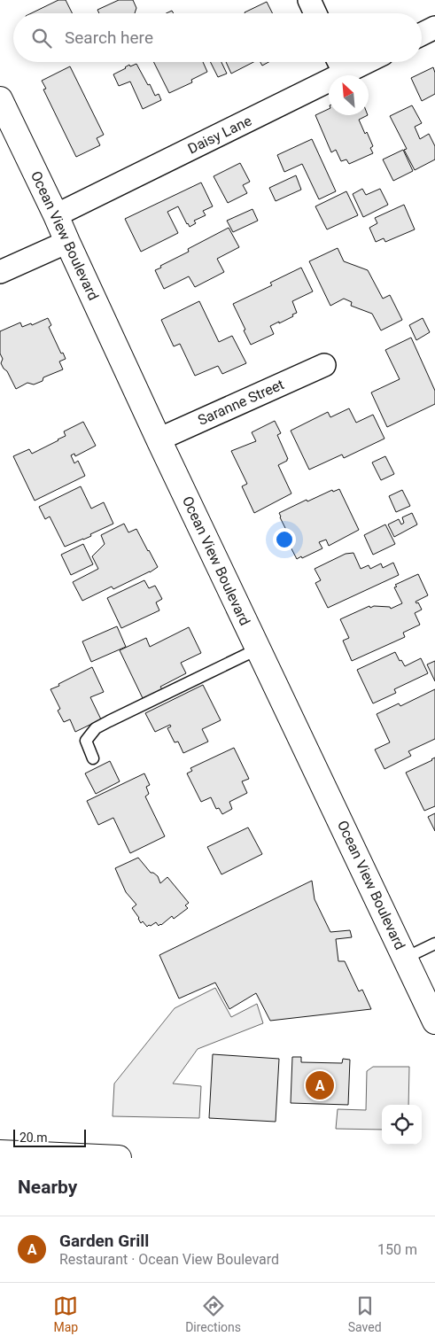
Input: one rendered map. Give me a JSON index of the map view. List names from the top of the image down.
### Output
{
  "streets": {
    "street": ["Daisy Lane", "Ocean View Boulevard", "Saranne Street"]
  },
  "crossings": [
    ["Daisy Lane", "Ocean View Boulevard"],
    ["Ocean View Boulevard", "Saranne Street"]
  ],
  "scale_bar": "20 m",
  "north": "top left",
  "page": {
    "search": "Search here",
    "pins": "A",
    "scale": "20 m",
    "heading": "Nearby",
    "list": [
      {
        "mark": "A",
        "name": "Garden Grill",
        "note": "Restaurant · Ocean View Boulevard",
        "value": "150 m"
      }
    ],
    "nav": ["Map", "Directions", "Saved"]
  }
}
